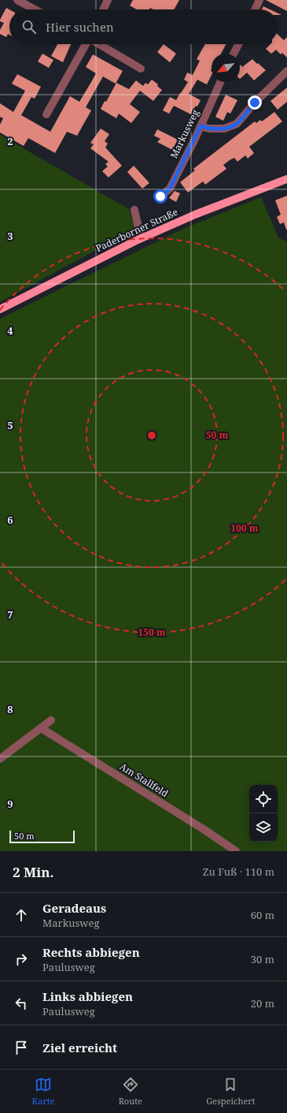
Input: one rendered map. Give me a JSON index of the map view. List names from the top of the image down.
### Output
{
  "streets": {
    "main road": ["Paderborner Straße"],
    "street": ["Markusweg", "Am Stallfeld"]
  },
  "scale_bar": "50 m",
  "north": "bottom left",
  "page": {
    "search": "Hier suchen",
    "scale": "50 m",
    "heading": ["2 Min.", "Zu Fuß · 110 m"],
    "list": [
      ["Geradeaus", "Markusweg", "60 m"],
      ["Rechts abbiegen", "Paulusweg", "30 m"],
      ["Links abbiegen", "Paulusweg", "20 m"],
      "Ziel erreicht"
    ],
    "nav": ["Karte", "Route", "Gespeichert"]
  },
  "grid": {
    "rows": [
      "2",
      "3",
      "4",
      "5",
      "6",
      "7",
      "8",
      "9"
    ]
  },
  "rings": ["50 m", "100 m", "150 m"]
}
